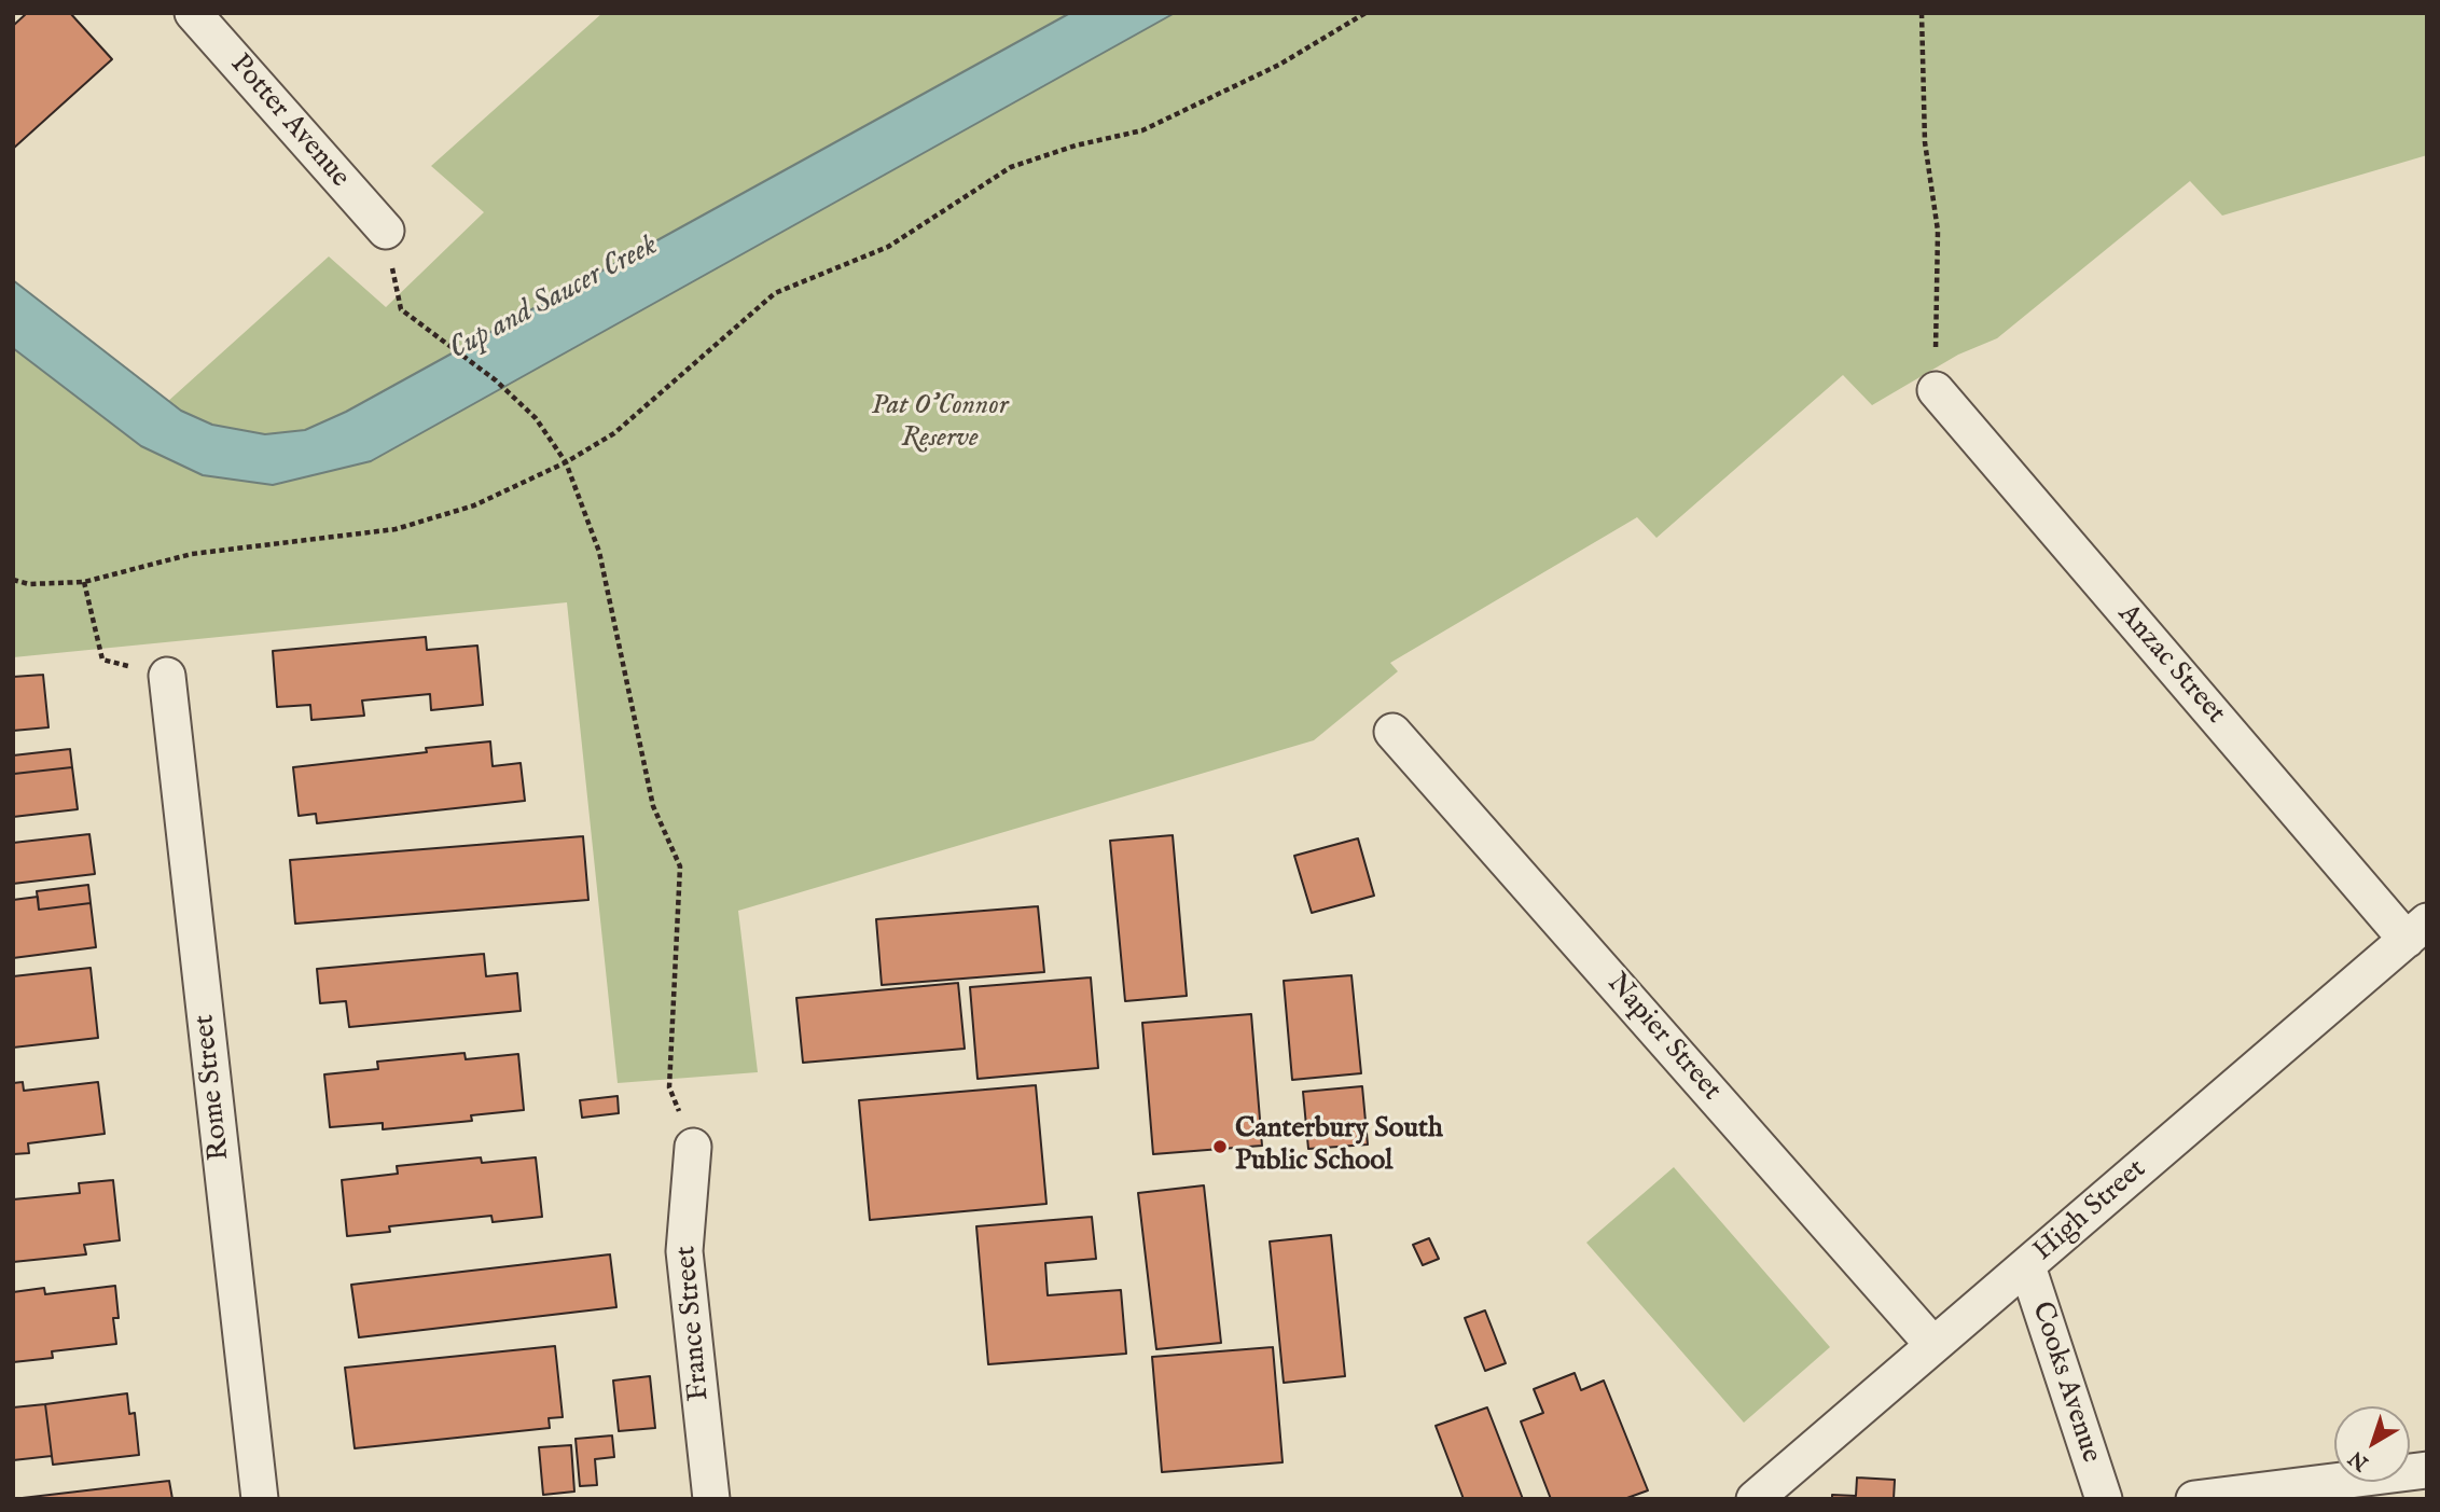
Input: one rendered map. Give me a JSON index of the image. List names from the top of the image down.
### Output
{
  "streets": {
    "street": [
      "Potter Avenue",
      "Anzac Street",
      "Napier Street",
      "Rome Street",
      "High Street",
      "France Street",
      "Cooks Avenue"
    ]
  },
  "crossings": [
    ["Anzac Street", "High Street"],
    ["Napier Street", "High Street"],
    ["High Street", "Cooks Avenue"]
  ],
  "water": ["Cup and Saucer Creek"],
  "parks": ["Pat O'Connor Reserve"],
  "places": ["Canterbury South Public School"],
  "north": "bottom left"
}
